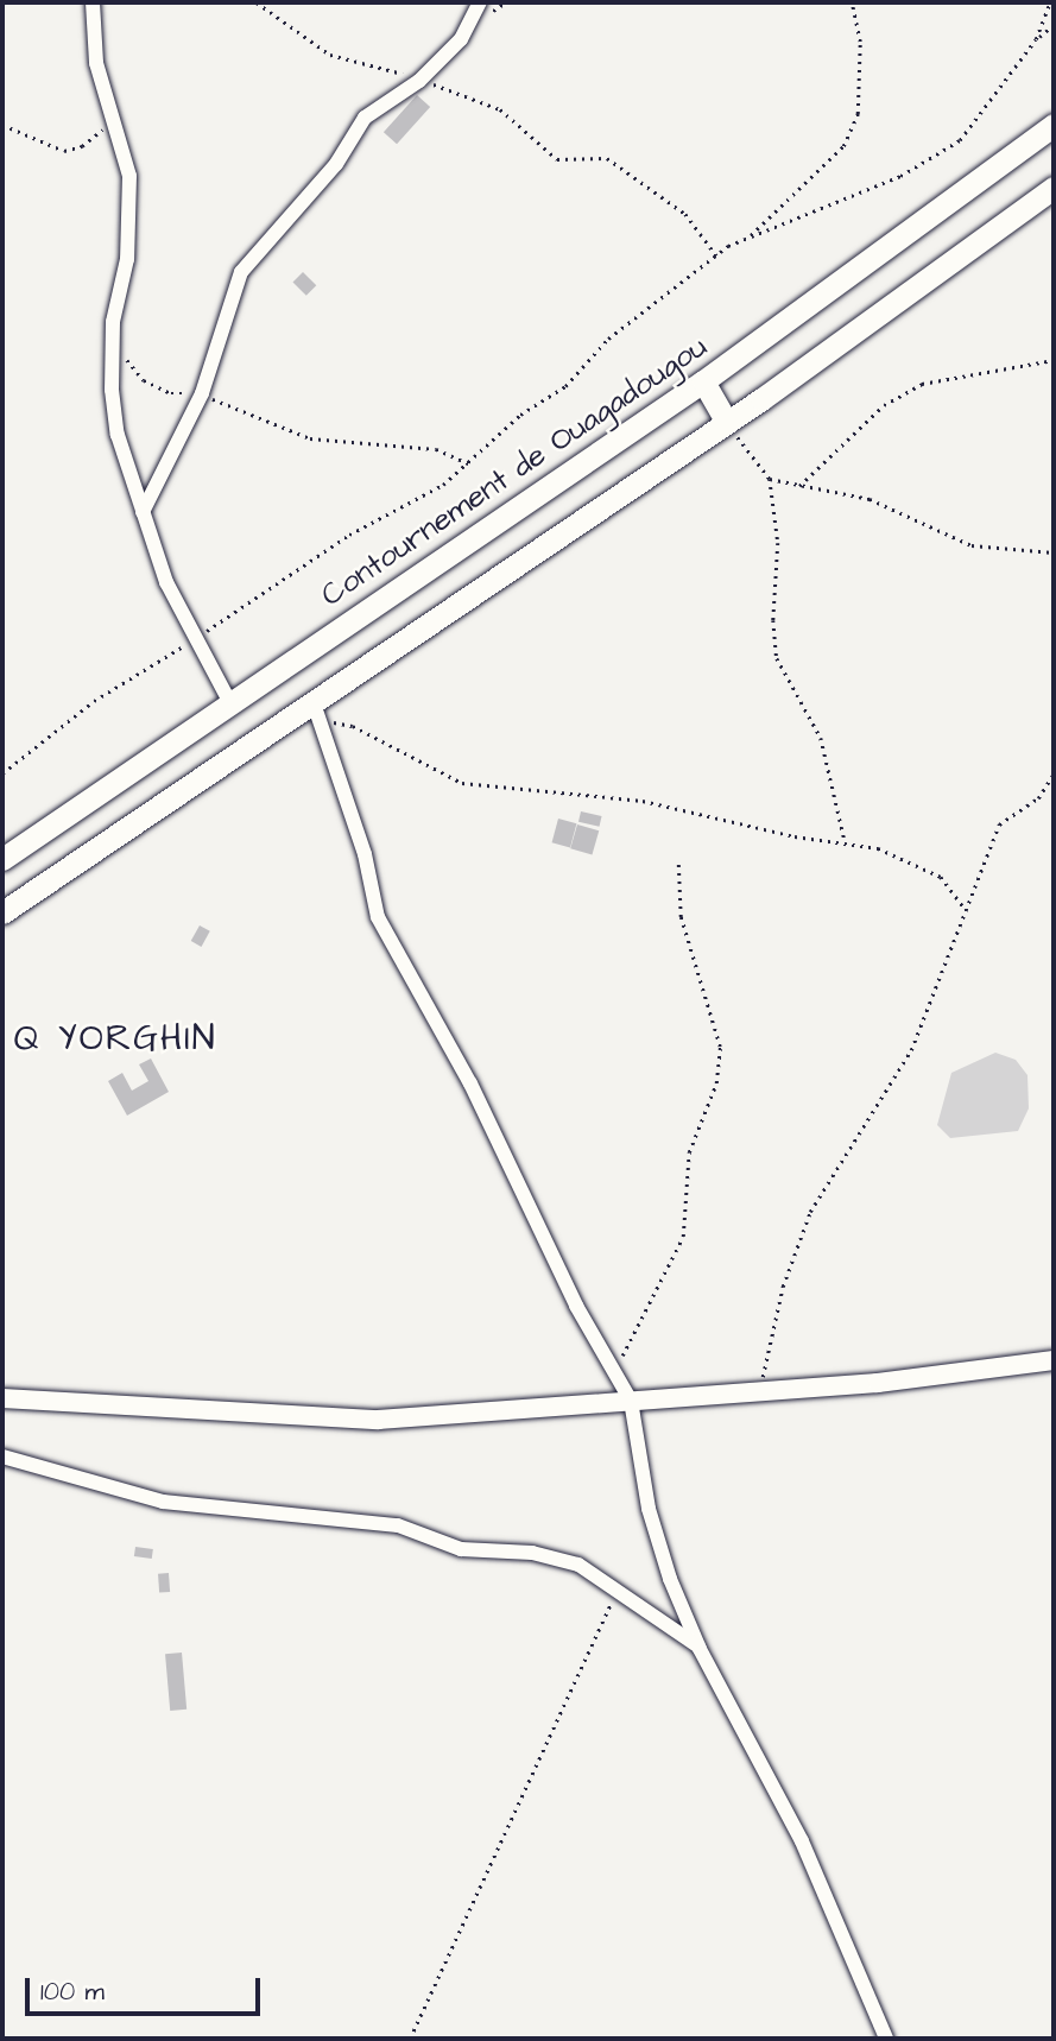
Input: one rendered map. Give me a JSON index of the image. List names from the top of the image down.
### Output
{
  "streets": {
    "highway": ["Contournement de Ouagadougou"]
  },
  "districts": ["Q YORGHIN"],
  "scale_bar": "100 m"
}
